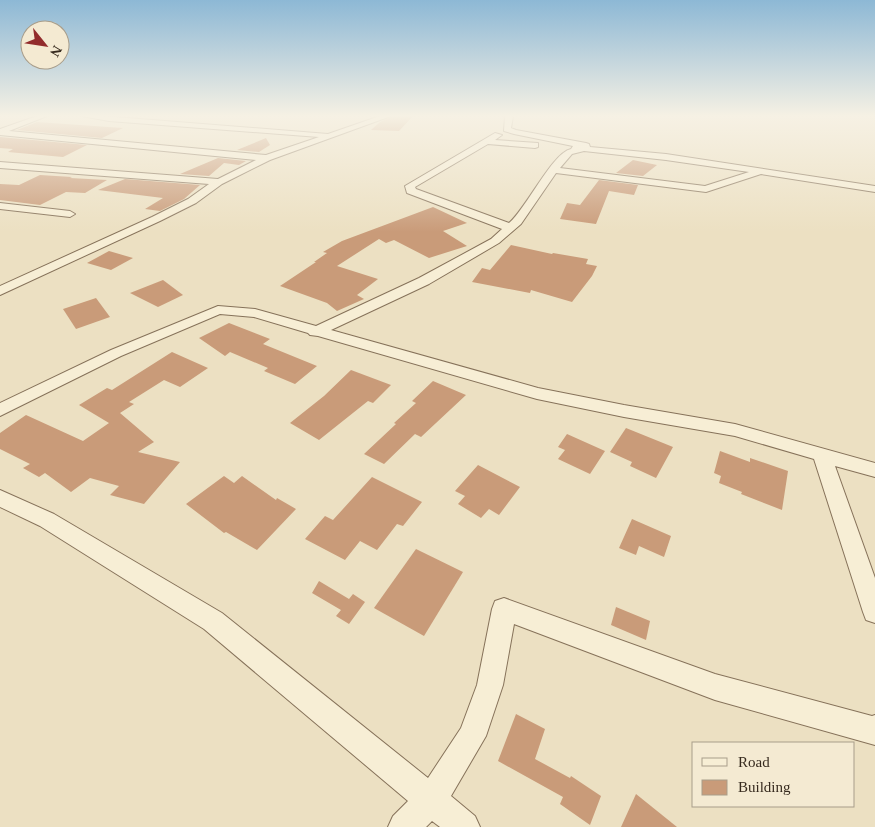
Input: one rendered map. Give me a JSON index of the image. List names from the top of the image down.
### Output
{
  "legend": ["Road", "Building"],
  "north": "bottom right"
}
